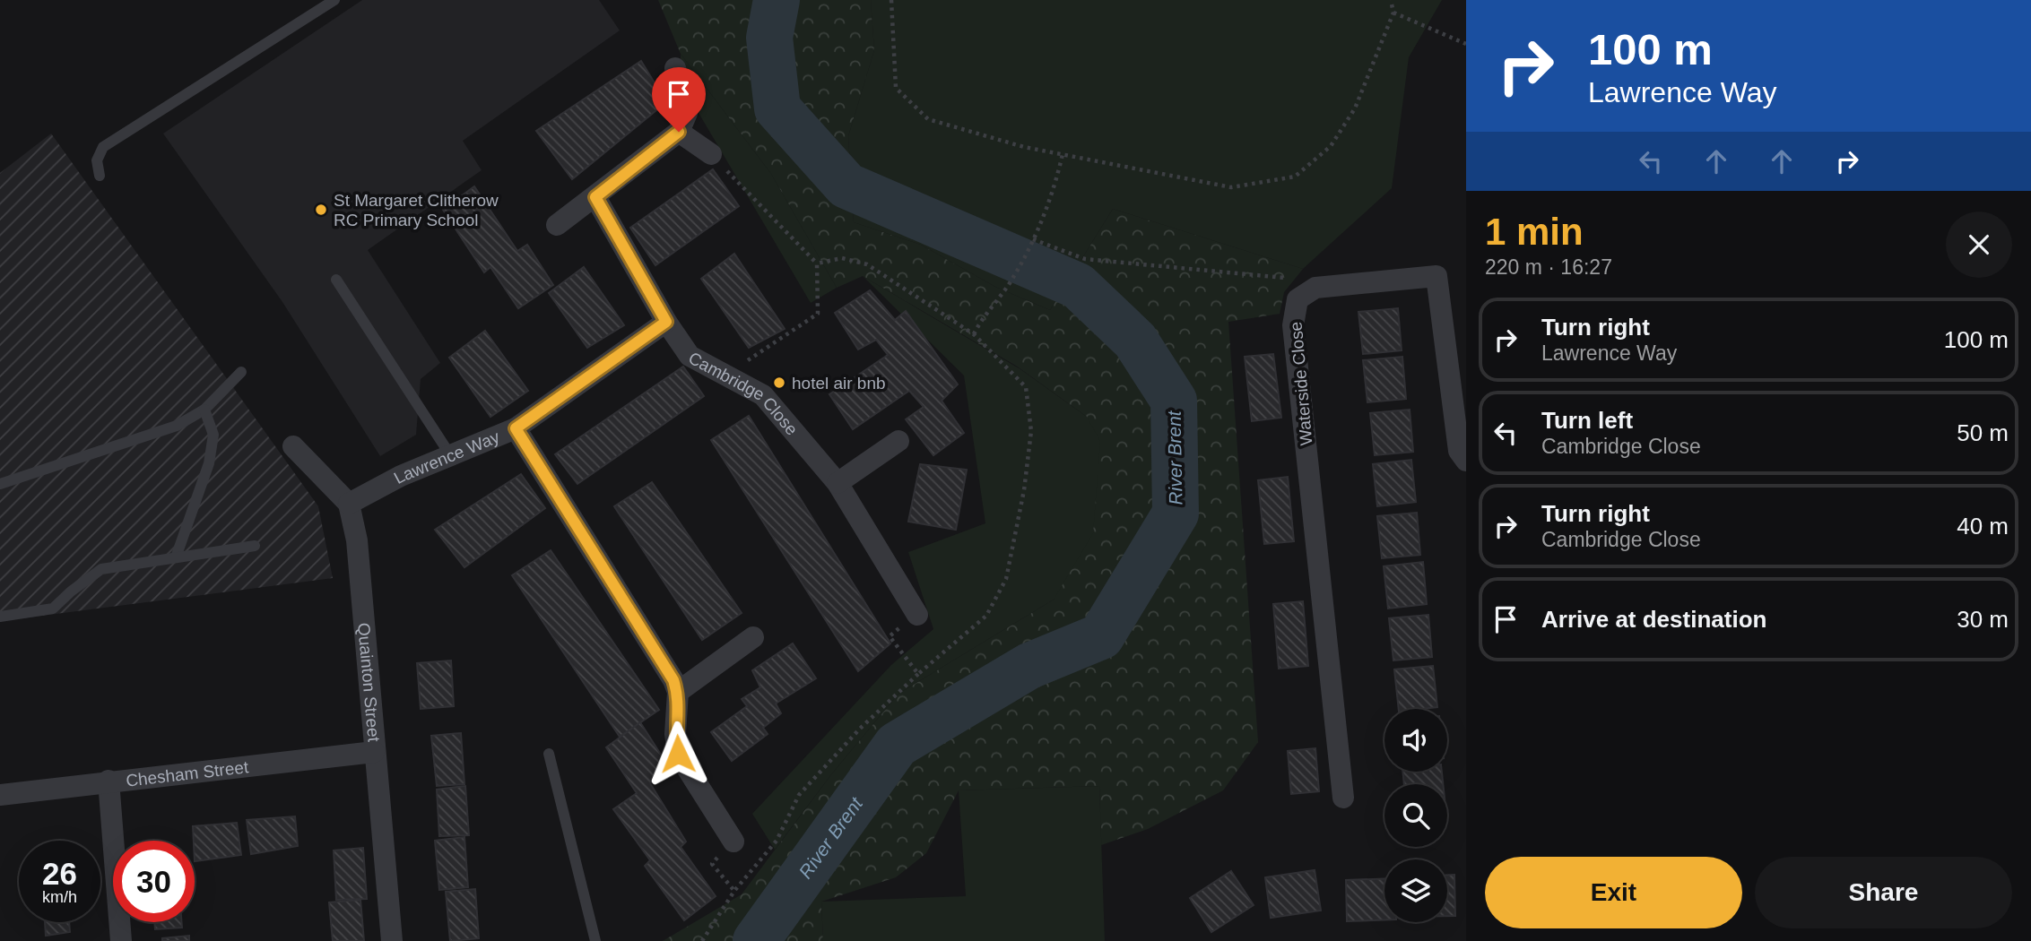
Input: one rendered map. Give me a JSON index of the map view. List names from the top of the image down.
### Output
{
  "streets": {
    "street": [
      "Waterside Close",
      "Cambridge Close",
      "Lawrence Way",
      "Quainton Street",
      "Chesham Street"
    ]
  },
  "crossings": [
    ["Cambridge Close", "Lawrence Way"],
    ["Lawrence Way", "Quainton Street"],
    ["Quainton Street", "Chesham Street"]
  ],
  "water": ["River Brent"],
  "places": ["St Margaret Clitherow RC Primary School", "hotel air bnb"],
  "page": {
    "turn": ["100 m", "Lawrence Way"],
    "heading": ["1 min", "220 m · 16:27"],
    "list": [
      {
        "name": "Turn right",
        "note": "Lawrence Way",
        "value": "100 m"
      },
      {
        "name": "Turn left",
        "note": "Cambridge Close",
        "value": "50 m"
      },
      {
        "name": "Turn right",
        "note": "Cambridge Close",
        "value": "40 m"
      },
      {
        "name": "Arrive at destination",
        "value": "30 m"
      }
    ],
    "speed": "26 km/h",
    "limit": "30",
    "buttons": ["Exit", "Share"]
  }
}
